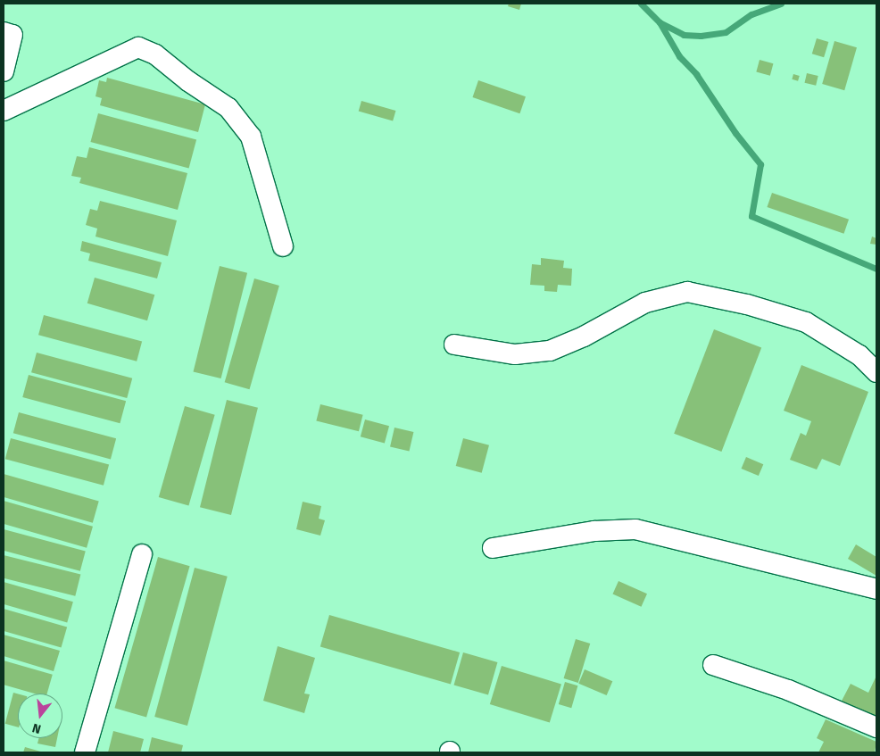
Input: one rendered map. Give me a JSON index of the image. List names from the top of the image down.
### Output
{
  "north": "bottom"
}
